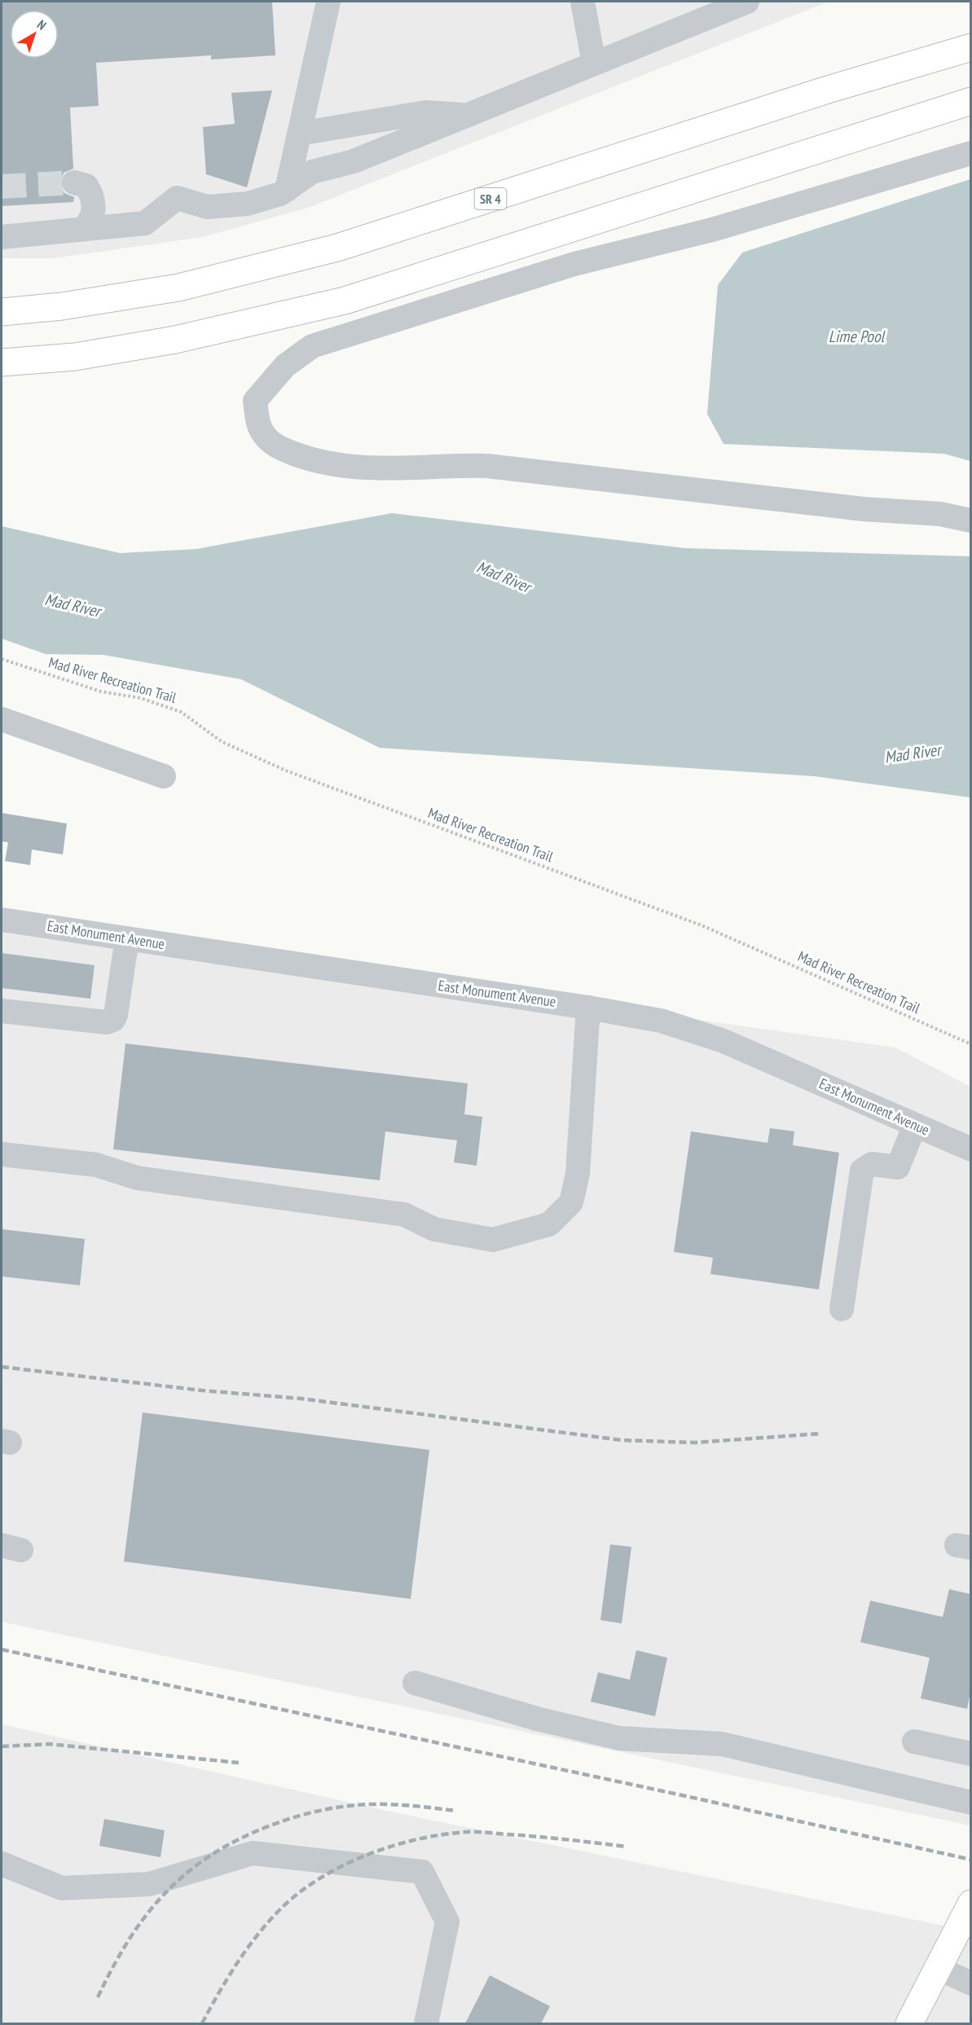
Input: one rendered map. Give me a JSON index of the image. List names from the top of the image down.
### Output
{
  "streets": {
    "main road": ["SR 4"],
    "street": ["East Monument Avenue"],
    "path": ["Mad River Recreation Trail"]
  },
  "water": ["Lime Pool", "Mad River"],
  "north": "top right"
}
